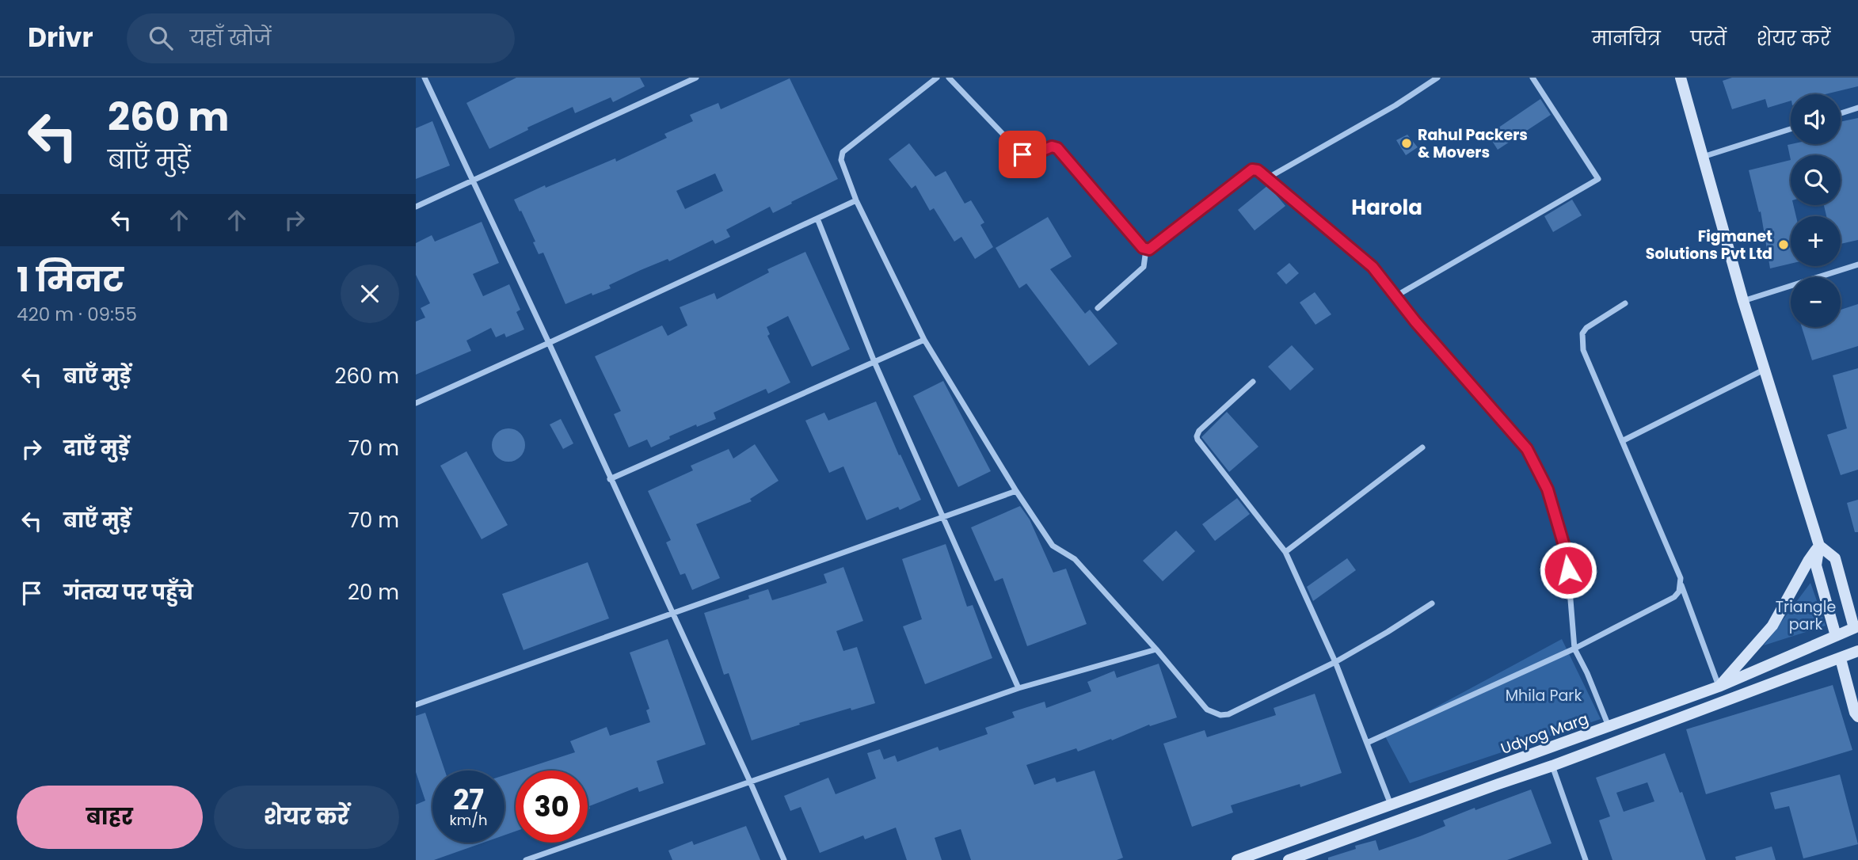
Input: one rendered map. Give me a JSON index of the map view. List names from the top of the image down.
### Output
{
  "streets": {
    "street": ["Udyog Marg"]
  },
  "districts": ["Harola"],
  "parks": ["Triangle park", "Mhila Park"],
  "places": ["Rahul Packers & Movers", "Figmanet Solutions Pvt Ltd"],
  "page": {
    "header": "Drivr",
    "search": "यहाँ खोजें",
    "nav": ["मानचित्र", "परतें", "शेयर करें"],
    "turn": ["260 m", "बाएँ मुड़ें"],
    "map_buttons": ["+", "−"],
    "heading": ["1 मिनट", "420 m · 09:55"],
    "list": [
      {
        "name": "बाएँ मुड़ें",
        "value": "260 m"
      },
      {
        "name": "दाएँ मुड़ें",
        "value": "70 m"
      },
      {
        "name": "बाएँ मुड़ें",
        "value": "70 m"
      },
      {
        "name": "गंतव्य पर पहुँचे",
        "value": "20 m"
      }
    ],
    "speed": "27 km/h",
    "limit": "30",
    "buttons": ["बाहर", "शेयर करें"]
  }
}
